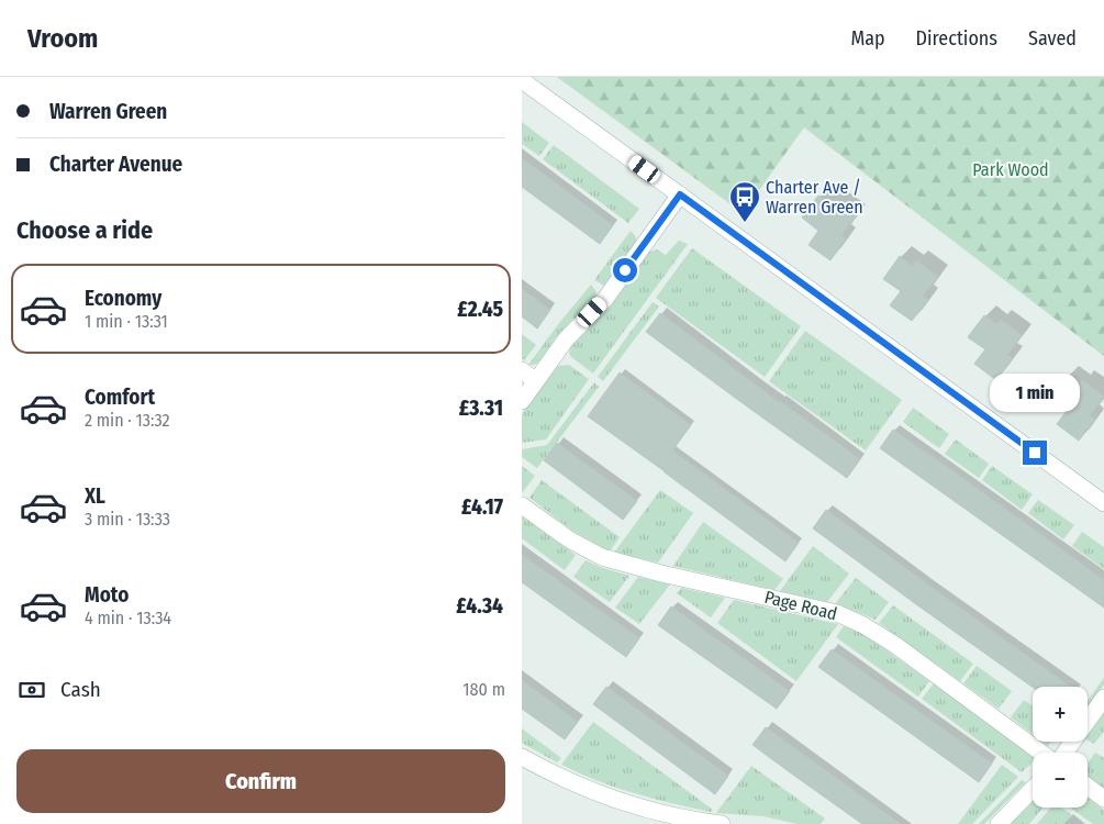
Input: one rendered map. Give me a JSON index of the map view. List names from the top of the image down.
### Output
{
  "streets": {
    "street": ["Page Road"]
  },
  "parks": ["Park Wood"],
  "places": {
    "bus stop": ["Charter Ave / Warren Green"]
  },
  "page": {
    "header": "Vroom",
    "nav": ["Map", "Directions", "Saved"],
    "banner": ["Warren Green", "Charter Avenue"],
    "heading": "Choose a ride",
    "list": [
      {
        "name": "Economy",
        "note": "1 min · 13:31",
        "value": "£2.45"
      },
      {
        "name": "Comfort",
        "note": "2 min · 13:32",
        "value": "£3.31"
      },
      {
        "name": "XL",
        "note": "3 min · 13:33",
        "value": "£4.17"
      },
      {
        "name": "Moto",
        "note": "4 min · 13:34",
        "value": "£4.34"
      }
    ],
    "bubble": "1 min",
    "pay": ["Cash", "180 m"],
    "map_buttons": ["+", "−"],
    "buttons": "Confirm"
  }
}
